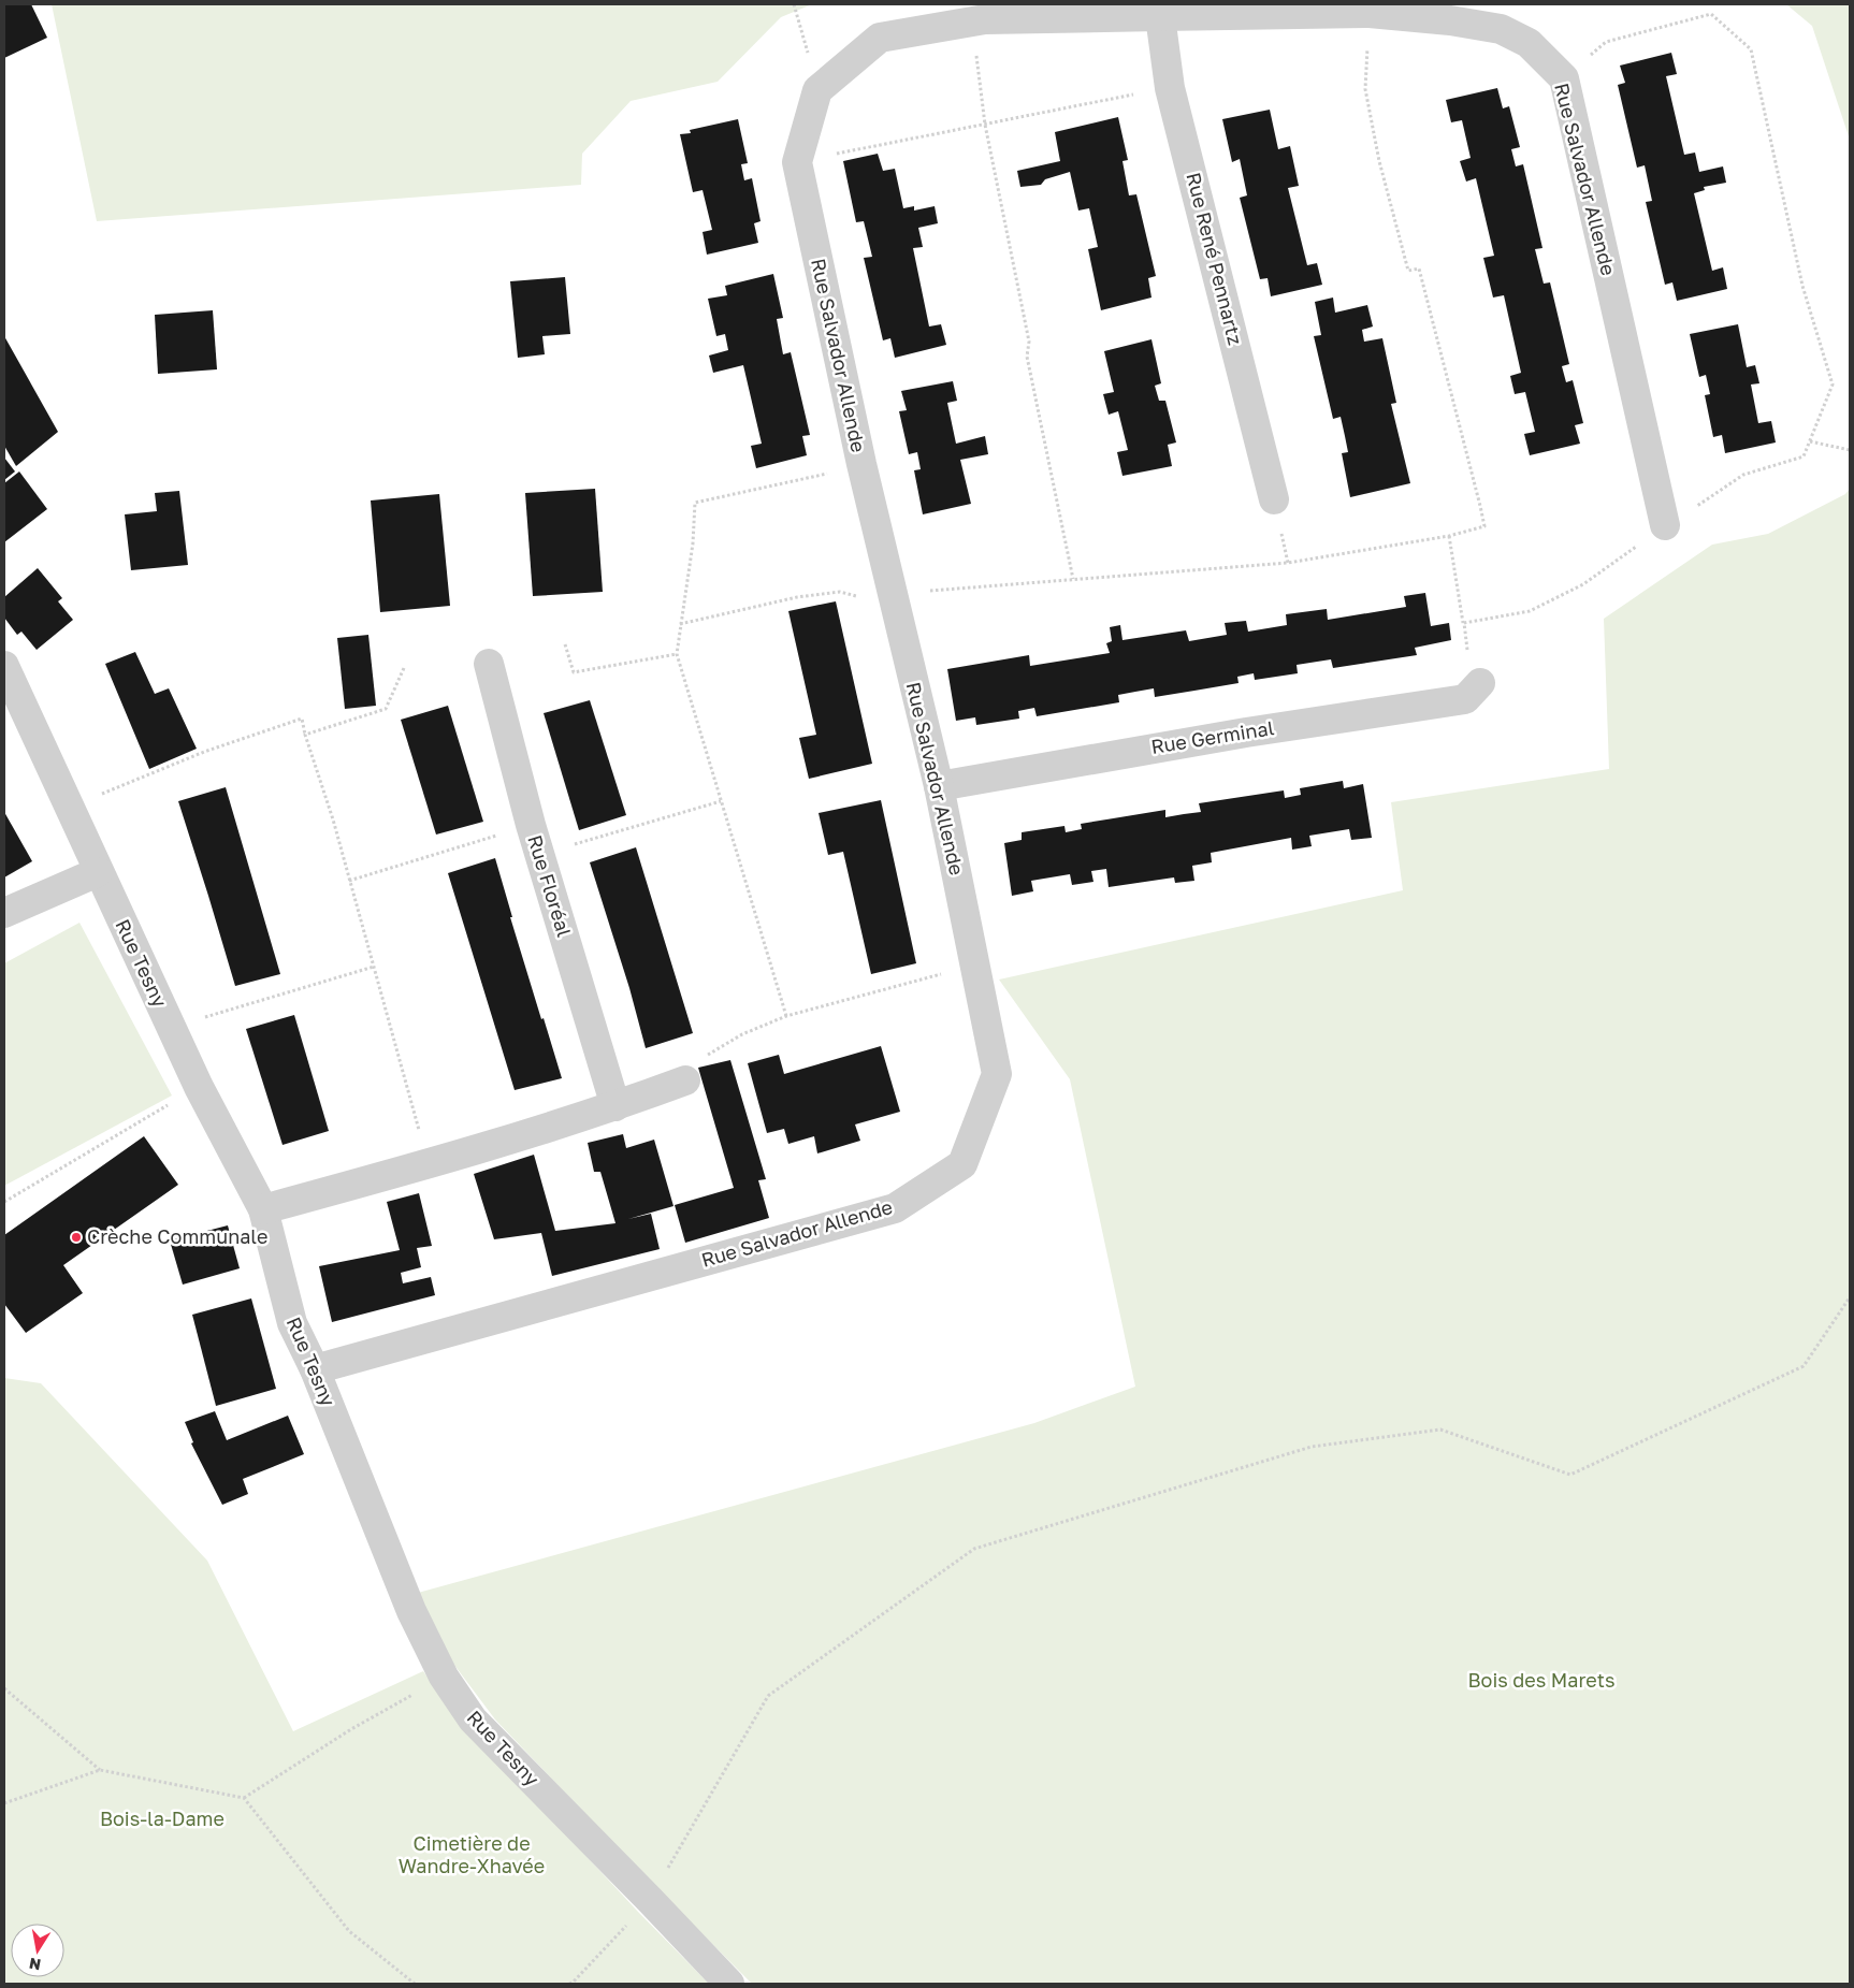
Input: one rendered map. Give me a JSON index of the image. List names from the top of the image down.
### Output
{
  "streets": {
    "street": [
      "Rue Salvador Allende",
      "Rue René Pennartz",
      "Rue Germinal",
      "Rue Floréal",
      "Rue Tesny"
    ]
  },
  "crossings": [
    ["Rue Salvador Allende", "Rue René Pennartz"],
    ["Rue Salvador Allende", "Rue Germinal"],
    ["Rue Salvador Allende", "Rue Tesny"]
  ],
  "parks": ["Bois des Marets", "Bois-la-Dame", "Cimetière de Wandre-Xhavée"],
  "places": ["Crèche Communale"],
  "north": "bottom"
}
